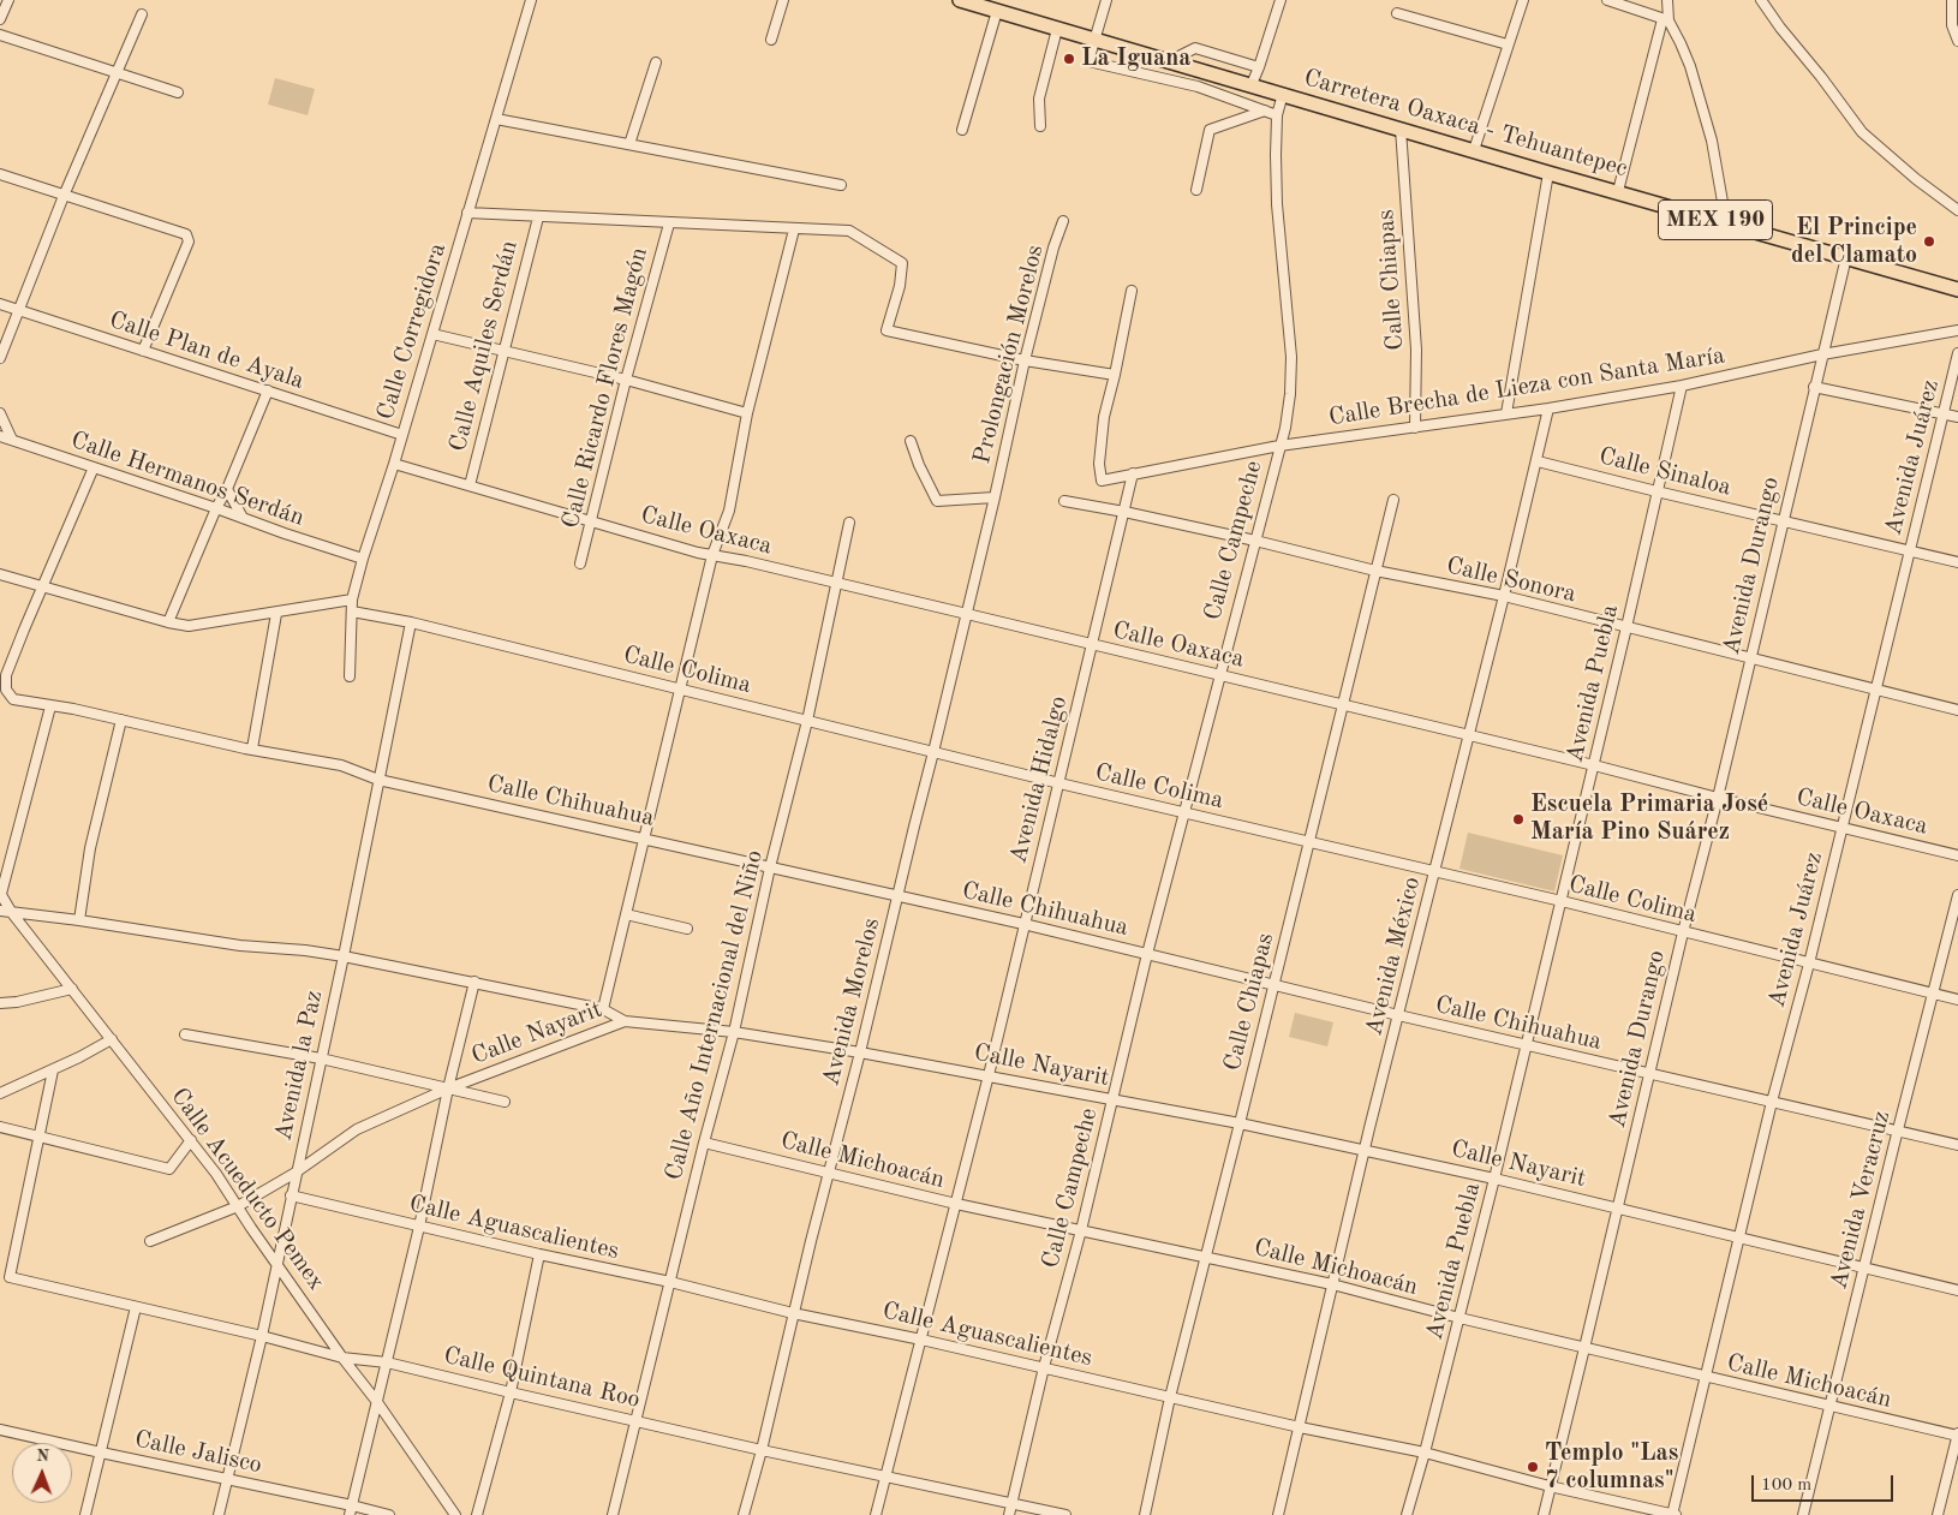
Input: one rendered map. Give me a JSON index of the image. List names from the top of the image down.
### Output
{
  "streets": {
    "main road": ["Carretera Oaxaca - Tehuantepec", "MEX 190"],
    "street": [
      "Calle Chiapas",
      "Calle Corregidora",
      "Calle Aquiles Serdán",
      "Calle Plan de Ayala",
      "Prolongación Morelos",
      "Calle Brecha de Lieza con Santa María",
      "Calle Ricardo Flores Magón",
      "Avenida Juárez",
      "Calle Sinaloa",
      "Calle Hermanos Serdán",
      "Calle Oaxaca",
      "Calle Campeche",
      "Avenida Durango",
      "Calle Sonora",
      "Calle Colima",
      "Avenida Puebla",
      "Avenida Hidalgo",
      "Calle Chihuahua",
      "Avenida México",
      "Avenida Morelos",
      "Calle Año Internacional del Niño",
      "Calle Nayarit",
      "Avenida la Paz",
      "Calle Michoacán",
      "Calle Acueducto Pemex",
      "Avenida Veracruz",
      "Calle Aguascalientes",
      "Calle Quintana Roo",
      "Calle Jalisco"
    ]
  },
  "crossings": [
    ["Carretera Oaxaca - Tehuantepec", "Calle Chiapas"],
    ["Carretera Oaxaca - Tehuantepec", "Calle Campeche"],
    ["Carretera Oaxaca - Tehuantepec", "Avenida Durango"],
    ["Calle Chiapas", "Calle Brecha de Lieza con Santa María"],
    ["Calle Chiapas", "Calle Oaxaca"],
    ["Calle Chiapas", "Calle Sonora"],
    ["Calle Chiapas", "Calle Colima"],
    ["Calle Chiapas", "Calle Chihuahua"],
    ["Calle Chiapas", "Calle Nayarit"],
    ["Calle Chiapas", "Calle Michoacán"],
    ["Calle Chiapas", "Calle Aguascalientes"],
    ["Calle Corregidora", "Calle Plan de Ayala"],
    ["Calle Corregidora", "Calle Hermanos Serdán"],
    ["Calle Corregidora", "Calle Oaxaca"],
    ["Calle Corregidora", "Calle Colima"],
    ["Calle Aquiles Serdán", "Calle Oaxaca"],
    ["Prolongación Morelos", "Avenida Morelos"],
    ["Calle Brecha de Lieza con Santa María", "Calle Campeche"],
    ["Calle Brecha de Lieza con Santa María", "Avenida Durango"],
    ["Calle Brecha de Lieza con Santa María", "Avenida Puebla"],
    ["Calle Brecha de Lieza con Santa María", "Avenida Hidalgo"],
    ["Calle Brecha de Lieza con Santa María", "Avenida México"],
    ["Calle Ricardo Flores Magón", "Calle Oaxaca"],
    ["Avenida Juárez", "Calle Sinaloa"],
    ["Avenida Juárez", "Calle Oaxaca"],
    ["Avenida Juárez", "Calle Sonora"],
    ["Avenida Juárez", "Calle Colima"],
    ["Avenida Juárez", "Calle Chihuahua"],
    ["Avenida Juárez", "Calle Nayarit"],
    ["Avenida Juárez", "Calle Michoacán"],
    ["Avenida Juárez", "Calle Aguascalientes"],
    ["Calle Sinaloa", "Avenida Durango"],
    ["Calle Sinaloa", "Avenida Puebla"],
    ["Calle Sinaloa", "Avenida México"],
    ["Calle Oaxaca", "Calle Campeche"],
    ["Calle Oaxaca", "Avenida Durango"],
    ["Calle Oaxaca", "Avenida Puebla"],
    ["Calle Oaxaca", "Avenida Hidalgo"],
    ["Calle Oaxaca", "Avenida México"],
    ["Calle Oaxaca", "Avenida Morelos"],
    ["Calle Oaxaca", "Calle Año Internacional del Niño"],
    ["Calle Campeche", "Calle Sonora"],
    ["Calle Campeche", "Calle Colima"],
    ["Calle Campeche", "Calle Chihuahua"],
    ["Calle Campeche", "Calle Nayarit"],
    ["Calle Campeche", "Calle Michoacán"],
    ["Calle Campeche", "Calle Aguascalientes"],
    ["Calle Campeche", "Calle Quintana Roo"],
    ["Avenida Durango", "Calle Sonora"],
    ["Avenida Durango", "Calle Colima"],
    ["Avenida Durango", "Calle Chihuahua"],
    ["Avenida Durango", "Calle Nayarit"],
    ["Avenida Durango", "Calle Michoacán"],
    ["Avenida Durango", "Calle Aguascalientes"],
    ["Calle Sonora", "Avenida Puebla"],
    ["Calle Sonora", "Avenida Hidalgo"],
    ["Calle Sonora", "Avenida México"],
    ["Calle Colima", "Avenida Puebla"],
    ["Calle Colima", "Avenida Hidalgo"],
    ["Calle Colima", "Avenida México"],
    ["Calle Colima", "Avenida Morelos"],
    ["Calle Colima", "Calle Año Internacional del Niño"],
    ["Calle Colima", "Avenida la Paz"],
    ["Calle Colima", "Avenida Veracruz"],
    ["Avenida Puebla", "Calle Chihuahua"],
    ["Avenida Puebla", "Calle Nayarit"],
    ["Avenida Puebla", "Calle Michoacán"],
    ["Avenida Puebla", "Calle Aguascalientes"],
    ["Avenida Hidalgo", "Calle Chihuahua"],
    ["Avenida Hidalgo", "Calle Nayarit"],
    ["Avenida Hidalgo", "Calle Michoacán"],
    ["Avenida Hidalgo", "Calle Aguascalientes"],
    ["Avenida Hidalgo", "Calle Quintana Roo"],
    ["Calle Chihuahua", "Avenida México"],
    ["Calle Chihuahua", "Avenida Morelos"],
    ["Calle Chihuahua", "Calle Año Internacional del Niño"],
    ["Calle Chihuahua", "Avenida la Paz"],
    ["Calle Chihuahua", "Avenida Veracruz"],
    ["Avenida México", "Calle Nayarit"],
    ["Avenida México", "Calle Michoacán"],
    ["Avenida México", "Calle Aguascalientes"],
    ["Avenida Morelos", "Calle Nayarit"],
    ["Avenida Morelos", "Calle Michoacán"],
    ["Avenida Morelos", "Calle Aguascalientes"],
    ["Avenida Morelos", "Calle Quintana Roo"],
    ["Calle Año Internacional del Niño", "Calle Nayarit"],
    ["Calle Año Internacional del Niño", "Calle Michoacán"],
    ["Calle Año Internacional del Niño", "Calle Aguascalientes"],
    ["Calle Año Internacional del Niño", "Calle Quintana Roo"],
    ["Calle Nayarit", "Avenida la Paz"],
    ["Calle Nayarit", "Calle Acueducto Pemex"],
    ["Calle Nayarit", "Avenida Veracruz"],
    ["Avenida la Paz", "Calle Acueducto Pemex"],
    ["Avenida la Paz", "Calle Aguascalientes"],
    ["Avenida la Paz", "Calle Quintana Roo"],
    ["Avenida la Paz", "Calle Jalisco"],
    ["Calle Michoacán", "Avenida Veracruz"],
    ["Calle Acueducto Pemex", "Calle Quintana Roo"]
  ],
  "places": [
    "La Iguana",
    "El Principe del Clamato",
    "Escuela Primaria José María Pino Suárez",
    "Templo \"Las 7 columnas\""
  ],
  "scale_bar": "100 m",
  "north": "top"
}
